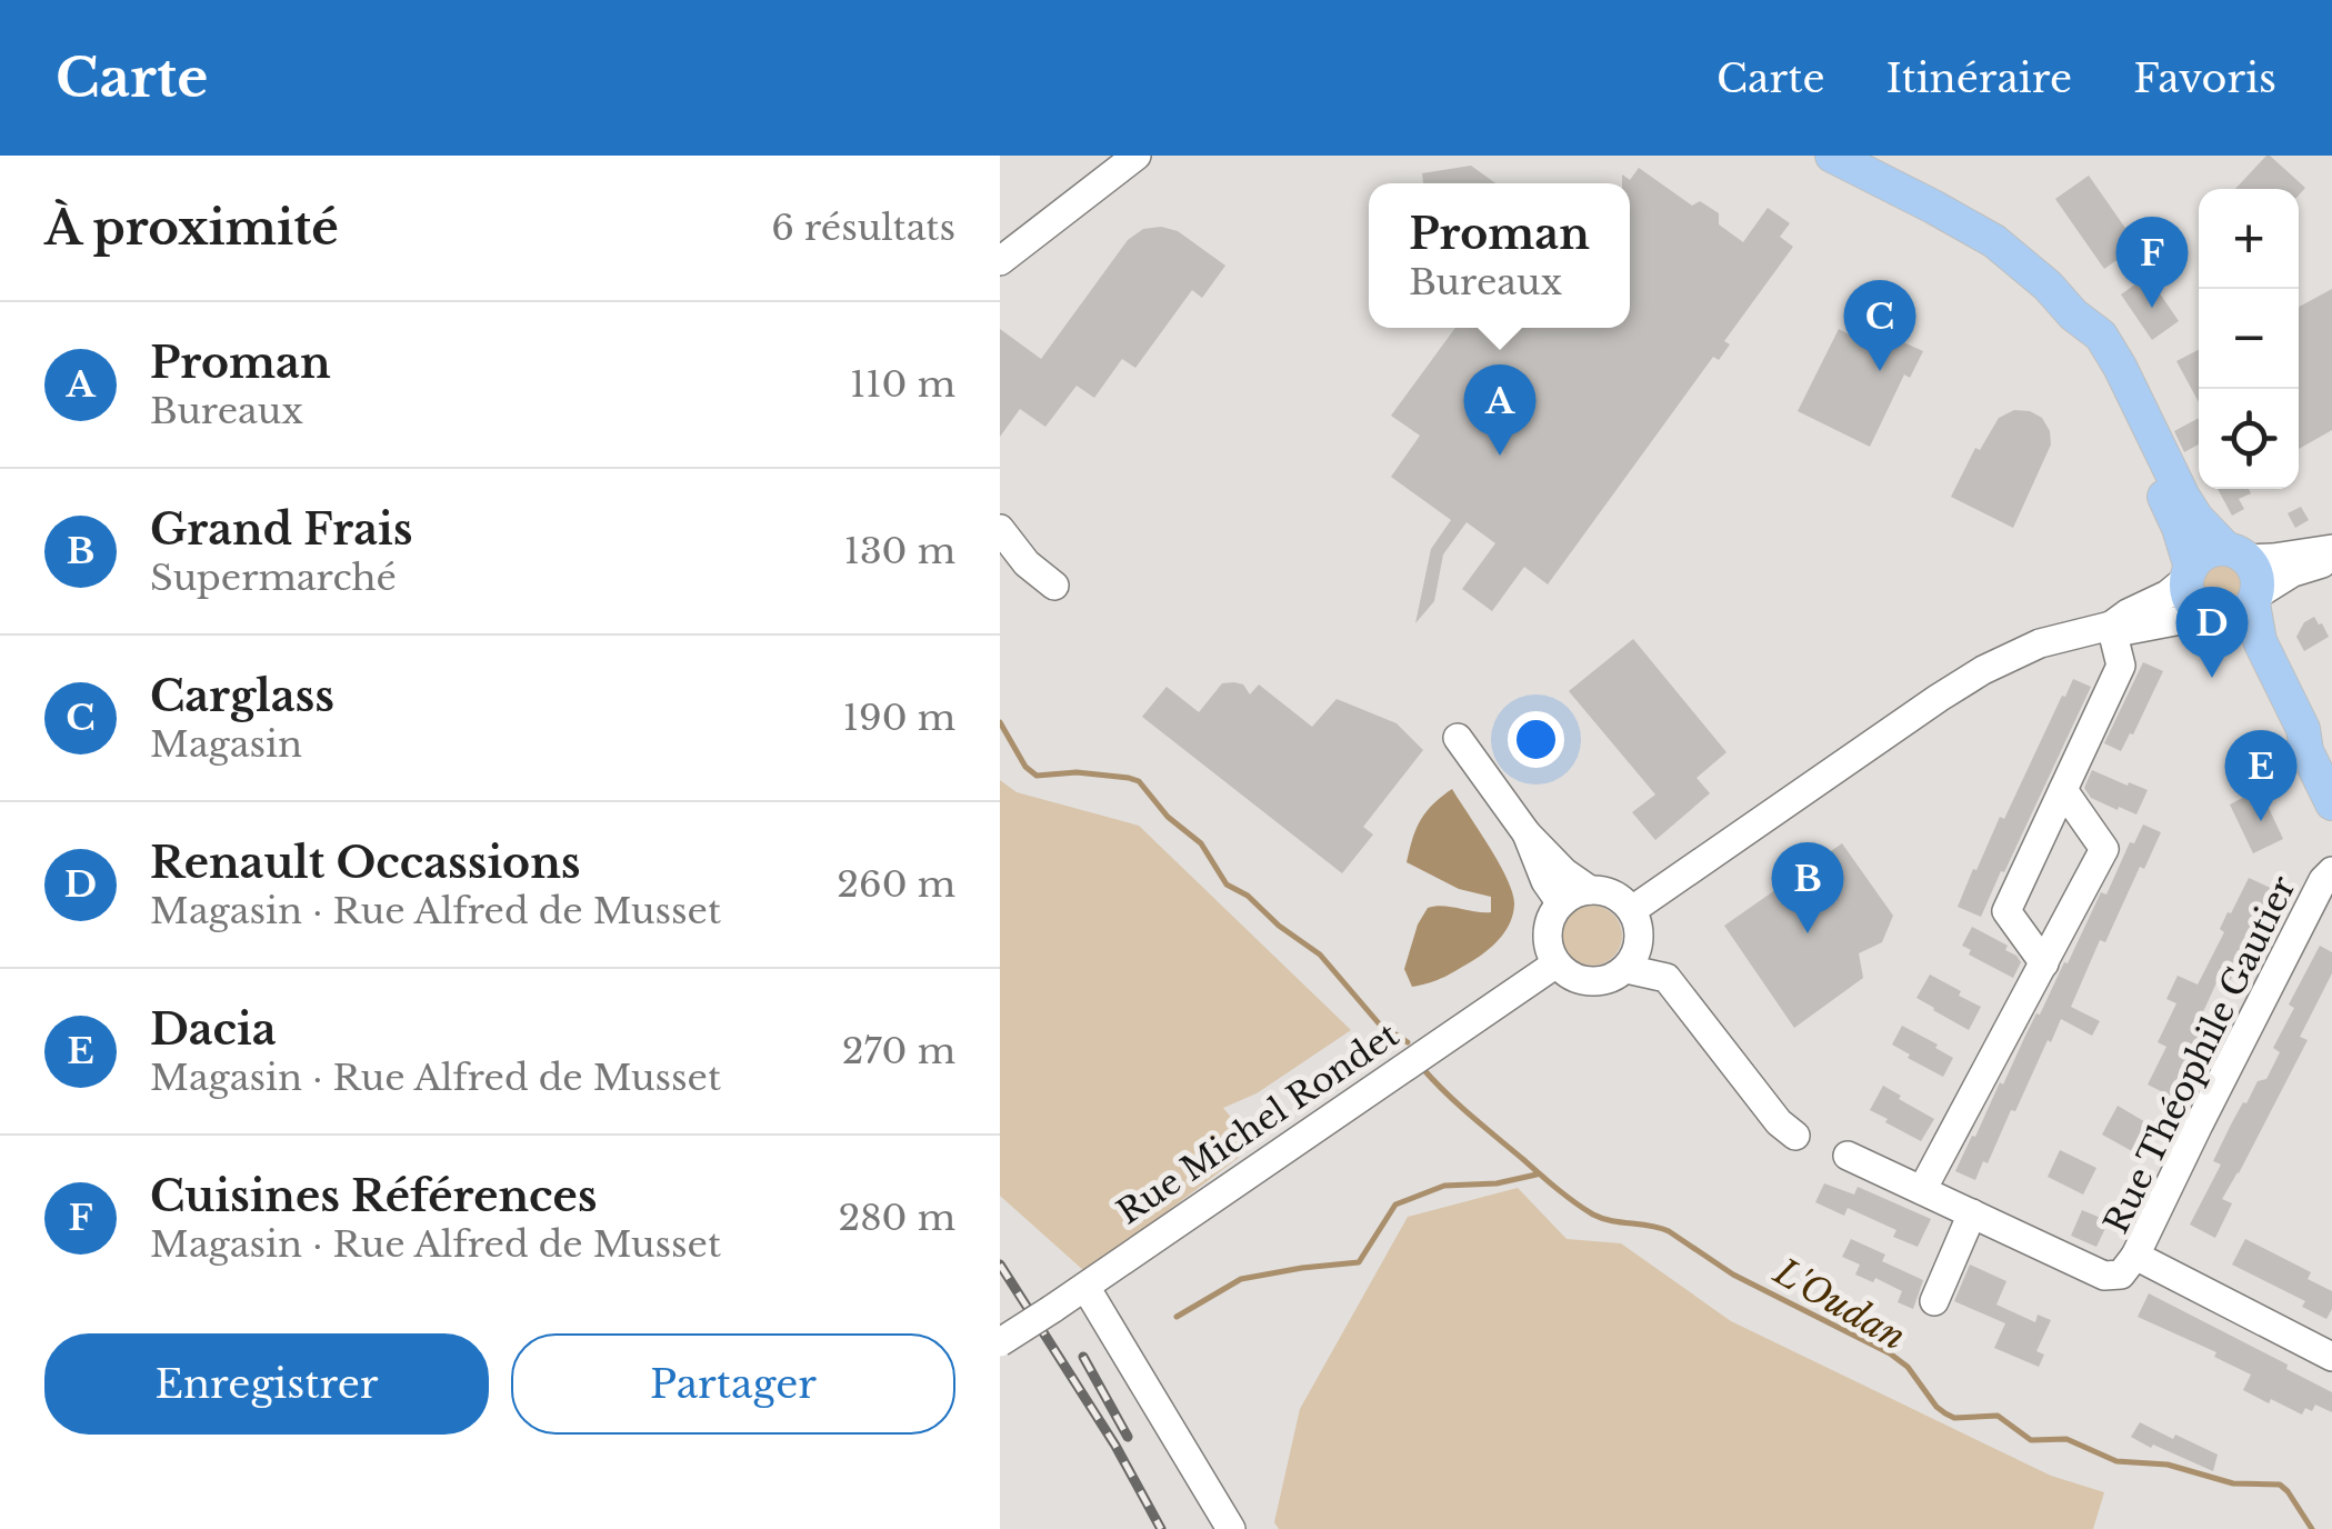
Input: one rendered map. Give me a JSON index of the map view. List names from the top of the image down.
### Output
{
  "streets": {
    "street": ["Rue Théophile Gautier", "Rue Michel Rondet"]
  },
  "water": ["L'Oudan"],
  "page": {
    "header": "Carte",
    "nav": ["Carte", "Itinéraire", "Favoris"],
    "heading": ["À proximité", "6 résultats"],
    "popup": ["Proman", "Bureaux"],
    "map_buttons": ["+", "−"],
    "pins": [
      "F",
      "C",
      "A",
      "D",
      "E",
      "B"
    ],
    "list": [
      {
        "mark": "A",
        "name": "Proman",
        "note": "Bureaux",
        "value": "110 m"
      },
      {
        "mark": "B",
        "name": "Grand Frais",
        "note": "Supermarché",
        "value": "130 m"
      },
      {
        "mark": "C",
        "name": "Carglass",
        "note": "Magasin",
        "value": "190 m"
      },
      {
        "mark": "D",
        "name": "Renault Occassions",
        "note": "Magasin · Rue Alfred de Musset",
        "value": "260 m"
      },
      {
        "mark": "E",
        "name": "Dacia",
        "note": "Magasin · Rue Alfred de Musset",
        "value": "270 m"
      },
      {
        "mark": "F",
        "name": "Cuisines Références",
        "note": "Magasin · Rue Alfred de Musset",
        "value": "280 m"
      }
    ],
    "buttons": ["Enregistrer", "Partager"]
  }
}
